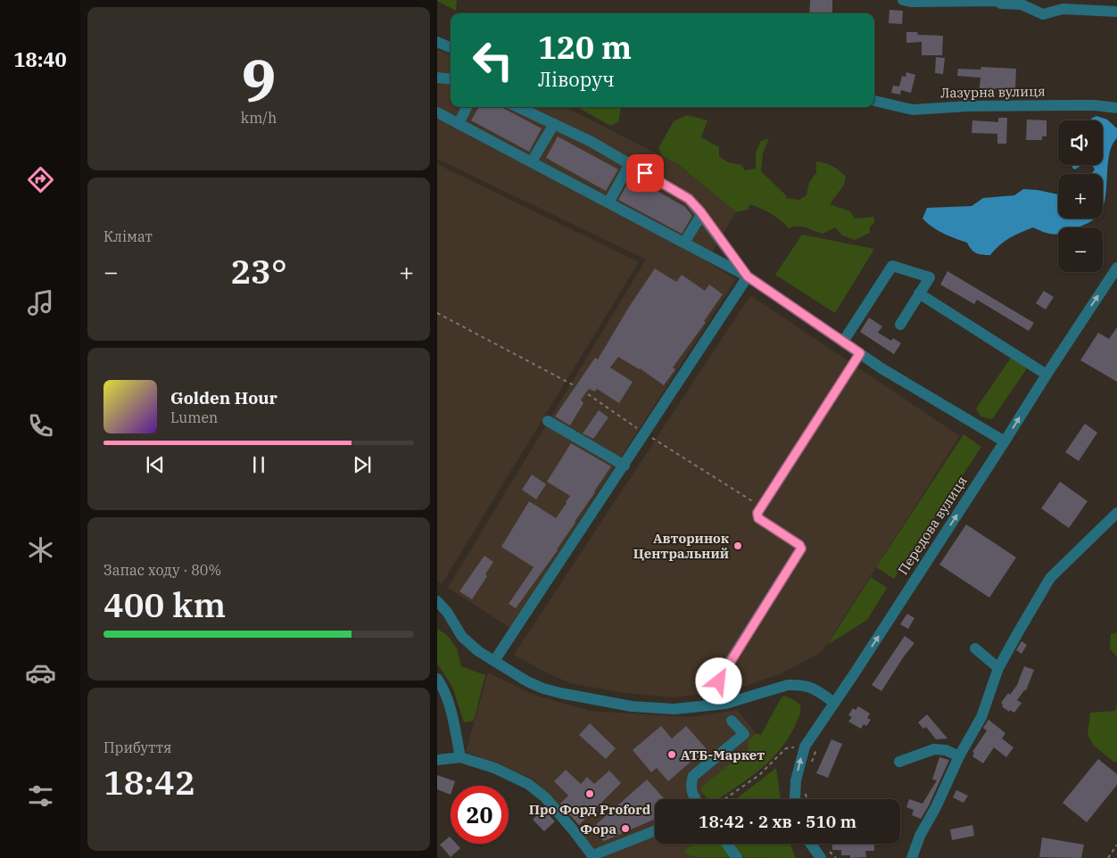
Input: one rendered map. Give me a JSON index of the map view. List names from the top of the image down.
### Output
{
  "streets": {
    "street": ["Лазурна вулиця", "Передова вулиця"]
  },
  "one_way": ["Передова вулиця"],
  "places": [
    "Авторинок Центральний",
    "АТБ-Маркет",
    "Про Форд Proford",
    "Фора"
  ],
  "page": {
    "tabs": "18:40",
    "tile": [
      ["9", "km/h"],
      "Клімат",
      ["Запас ходу · 80%", "400 km"],
      ["Прибуття", "18:42"]
    ],
    "turn": ["120 m", "Ліворуч"],
    "map_buttons": ["+", "−"],
    "heat": ["−", "23°", "+"],
    "song": ["Golden Hour", "Lumen"],
    "limit": "20",
    "trip": "18:42 · 2 хв · 510 m"
  }
}
